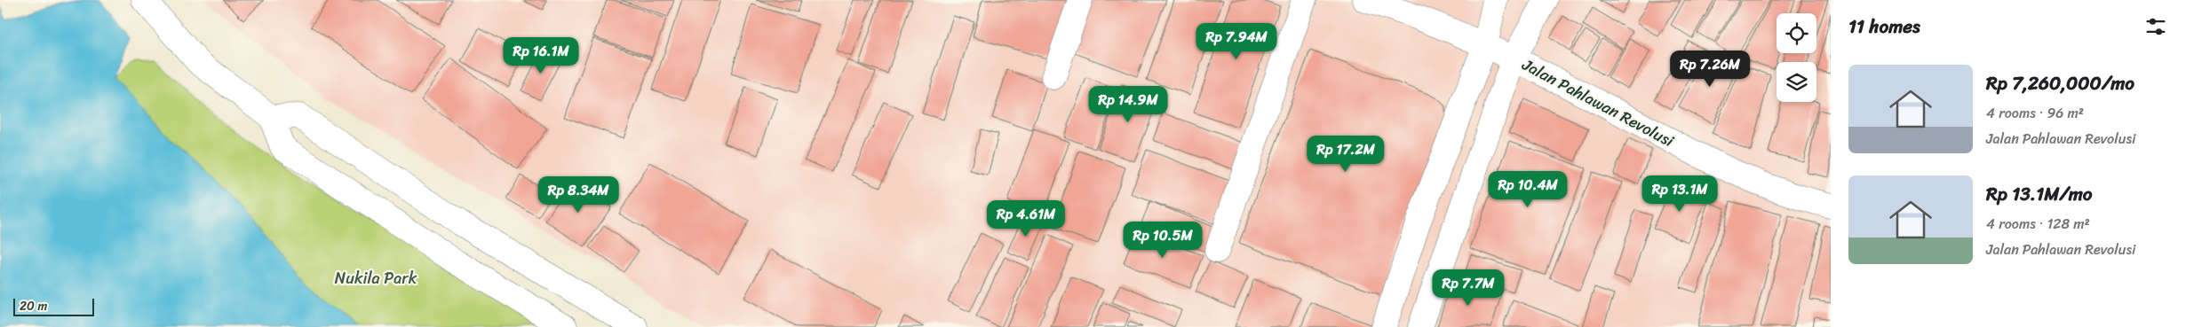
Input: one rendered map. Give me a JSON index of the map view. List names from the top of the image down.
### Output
{
  "streets": {
    "street": ["Jalan Pahlawan Revolusi"]
  },
  "parks": ["Nukila Park"],
  "scale_bar": "20 m",
  "page": {
    "heading": "11 homes",
    "price": [
      "Rp 7.94M",
      "Rp 16.1M",
      "Rp 7.26M",
      "Rp 14.9M",
      "Rp 17.2M",
      "Rp 10.4M",
      "Rp 13.1M",
      "Rp 8.34M",
      "Rp 4.61M",
      "Rp 10.5M",
      "Rp 7.7M"
    ],
    "list": [
      {
        "name": "Rp 7,260,000/mo",
        "note": "4 rooms · 96 m² · Jalan Pahlawan Revolusi"
      },
      {
        "name": "Rp 13.1M/mo",
        "note": "4 rooms · 128 m² · Jalan Pahlawan Revolusi"
      }
    ],
    "scale": "20 m"
  }
}
